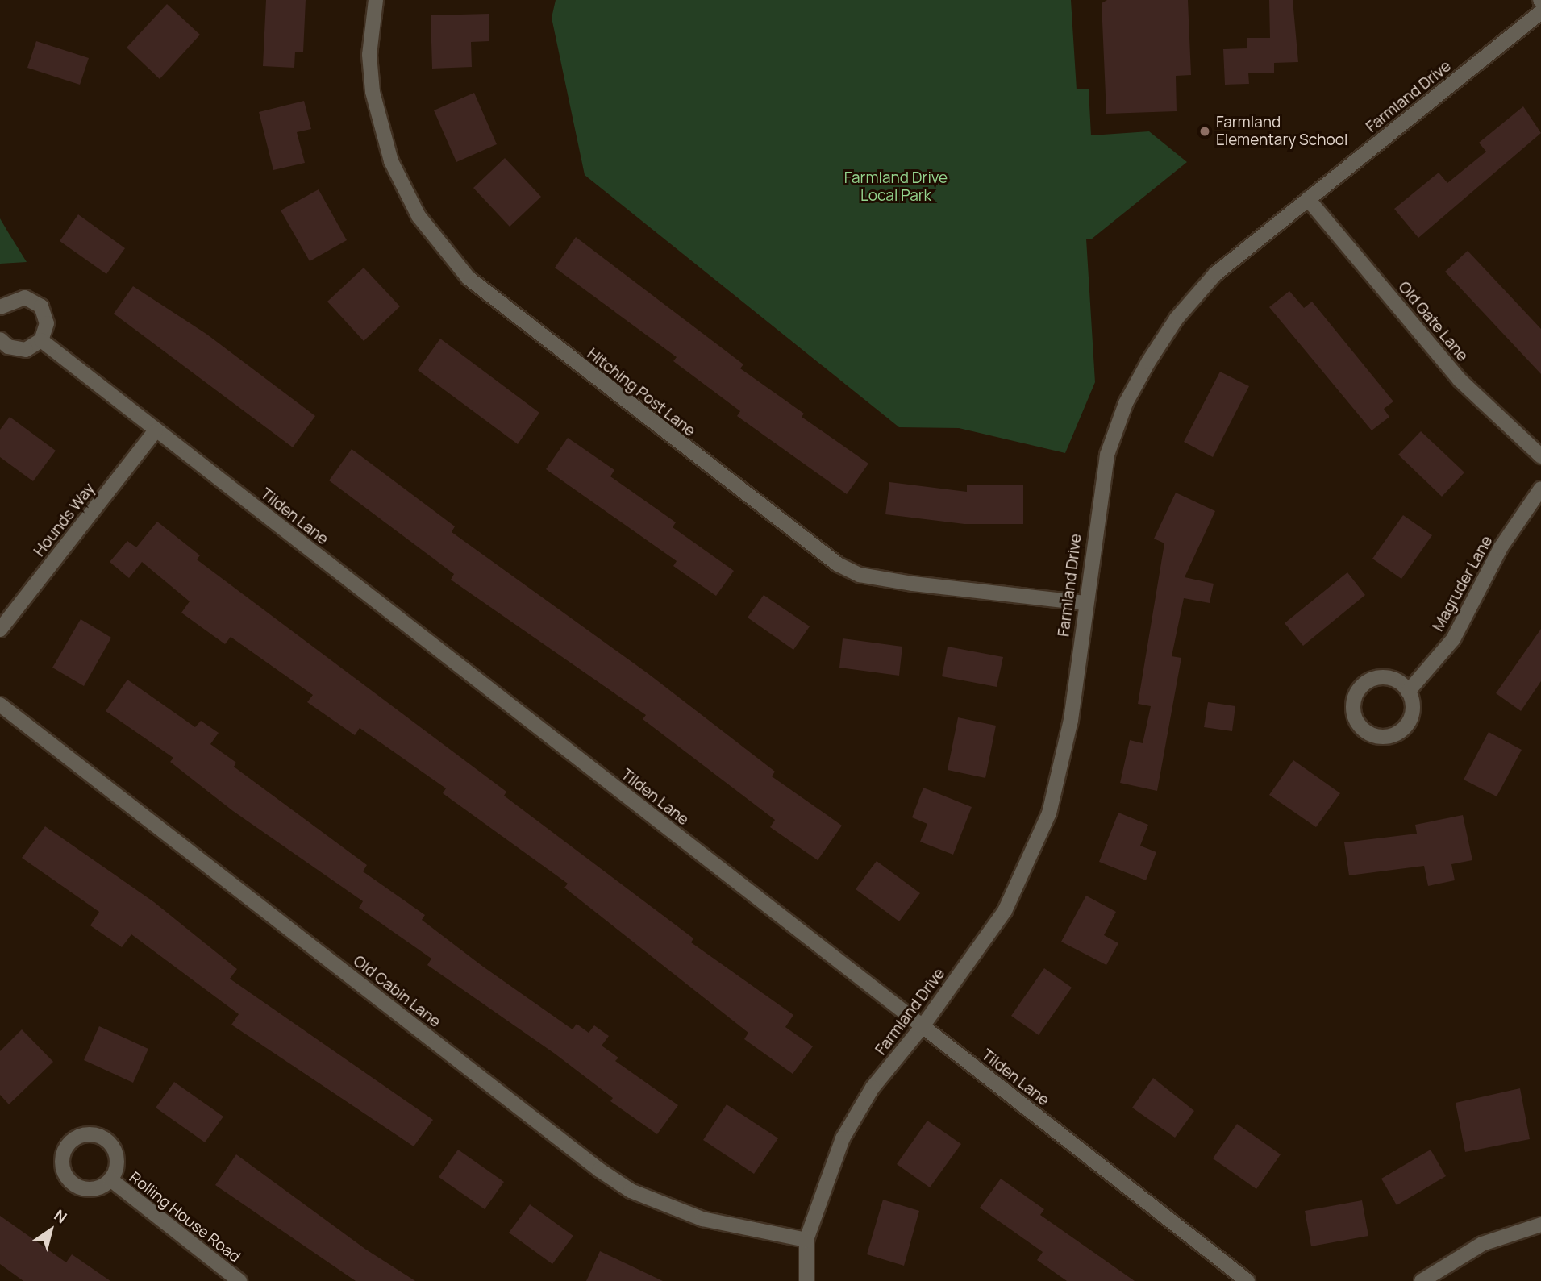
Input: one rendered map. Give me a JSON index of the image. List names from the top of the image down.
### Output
{
  "streets": {
    "street": [
      "Farmland Drive",
      "Old Gate Lane",
      "Hitching Post Lane",
      "Tilden Lane",
      "Hounds Way",
      "Magruder Lane",
      "Old Cabin Lane",
      "Rolling House Road"
    ]
  },
  "crossings": [
    ["Farmland Drive", "Old Gate Lane"],
    ["Farmland Drive", "Hitching Post Lane"],
    ["Farmland Drive", "Tilden Lane"],
    ["Farmland Drive", "Old Cabin Lane"],
    ["Tilden Lane", "Hounds Way"]
  ],
  "parks": ["Farmland Drive Local Park"],
  "places": ["Farmland Elementary School"],
  "north": "top right"
}
